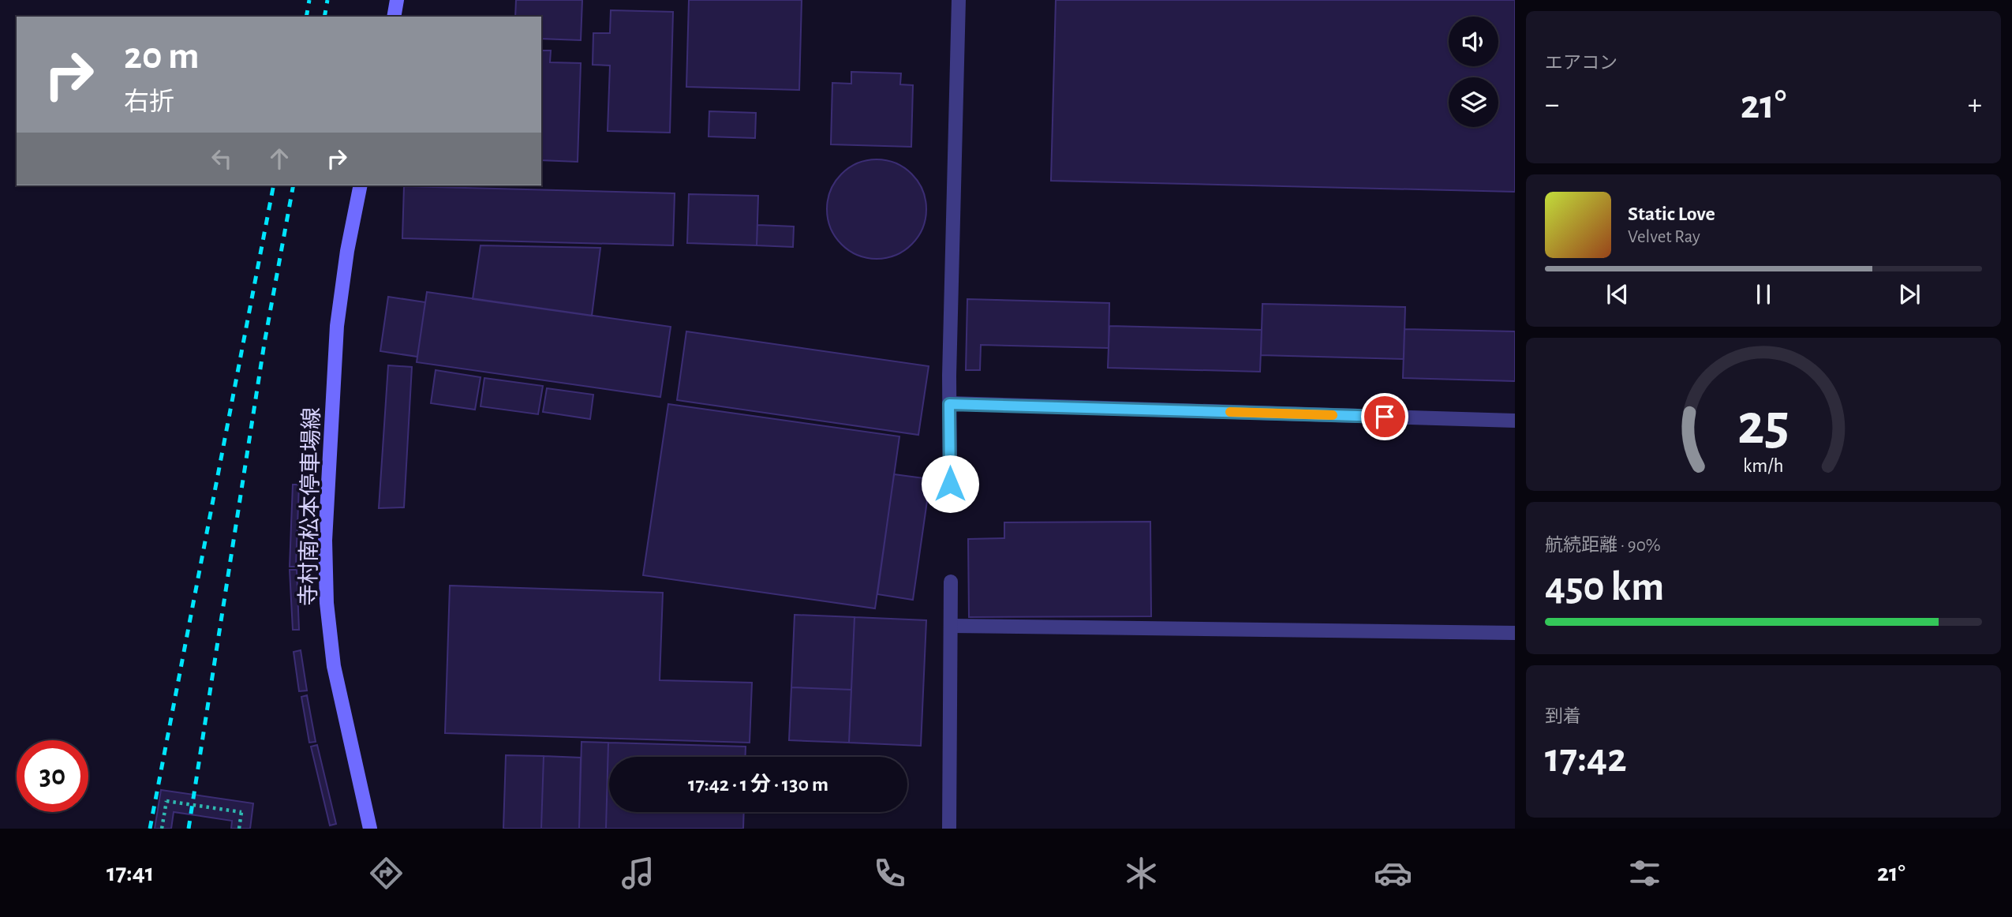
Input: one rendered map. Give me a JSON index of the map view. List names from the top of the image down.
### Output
{
  "streets": {
    "main road": ["寺村南松本停車場線"]
  },
  "page": {
    "tile": [
      "エアコン",
      ["航続距離 · 90%", "450 km"],
      ["到着", "17:42"]
    ],
    "turn": ["20 m", "右折"],
    "heat": ["−", "21°", "+"],
    "song": ["Static Love", "Velvet Ray"],
    "limit": "30",
    "trip": "17:42 · 1 分 · 130 m",
    "tabs": ["17:41", "21°"],
    "gauge": ["25", "km/h"]
  }
}
